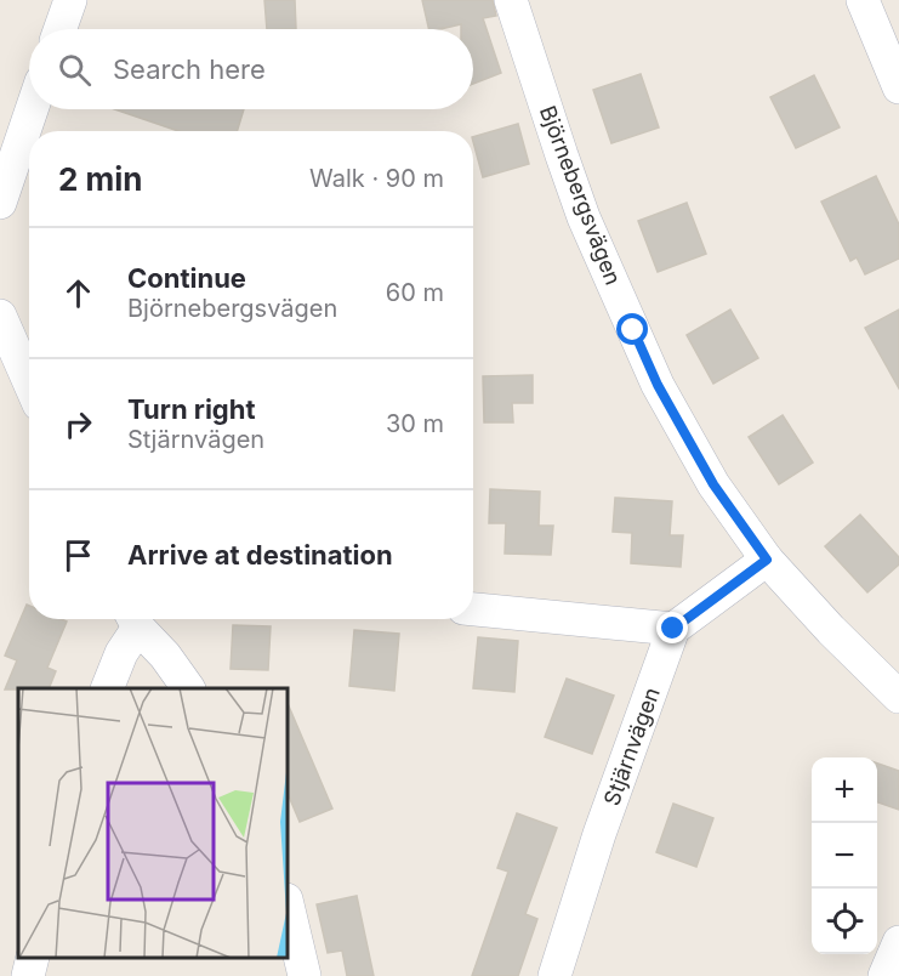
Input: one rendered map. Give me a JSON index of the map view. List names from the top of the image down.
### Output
{
  "streets": {
    "street": ["Björnebergsvägen", "Stjärnvägen"]
  },
  "page": {
    "search": "Search here",
    "heading": ["2 min", "Walk · 90 m"],
    "list": [
      ["Continue", "Björnebergsvägen", "60 m"],
      ["Turn right", "Stjärnvägen", "30 m"],
      "Arrive at destination"
    ],
    "map_buttons": ["+", "−"]
  }
}
